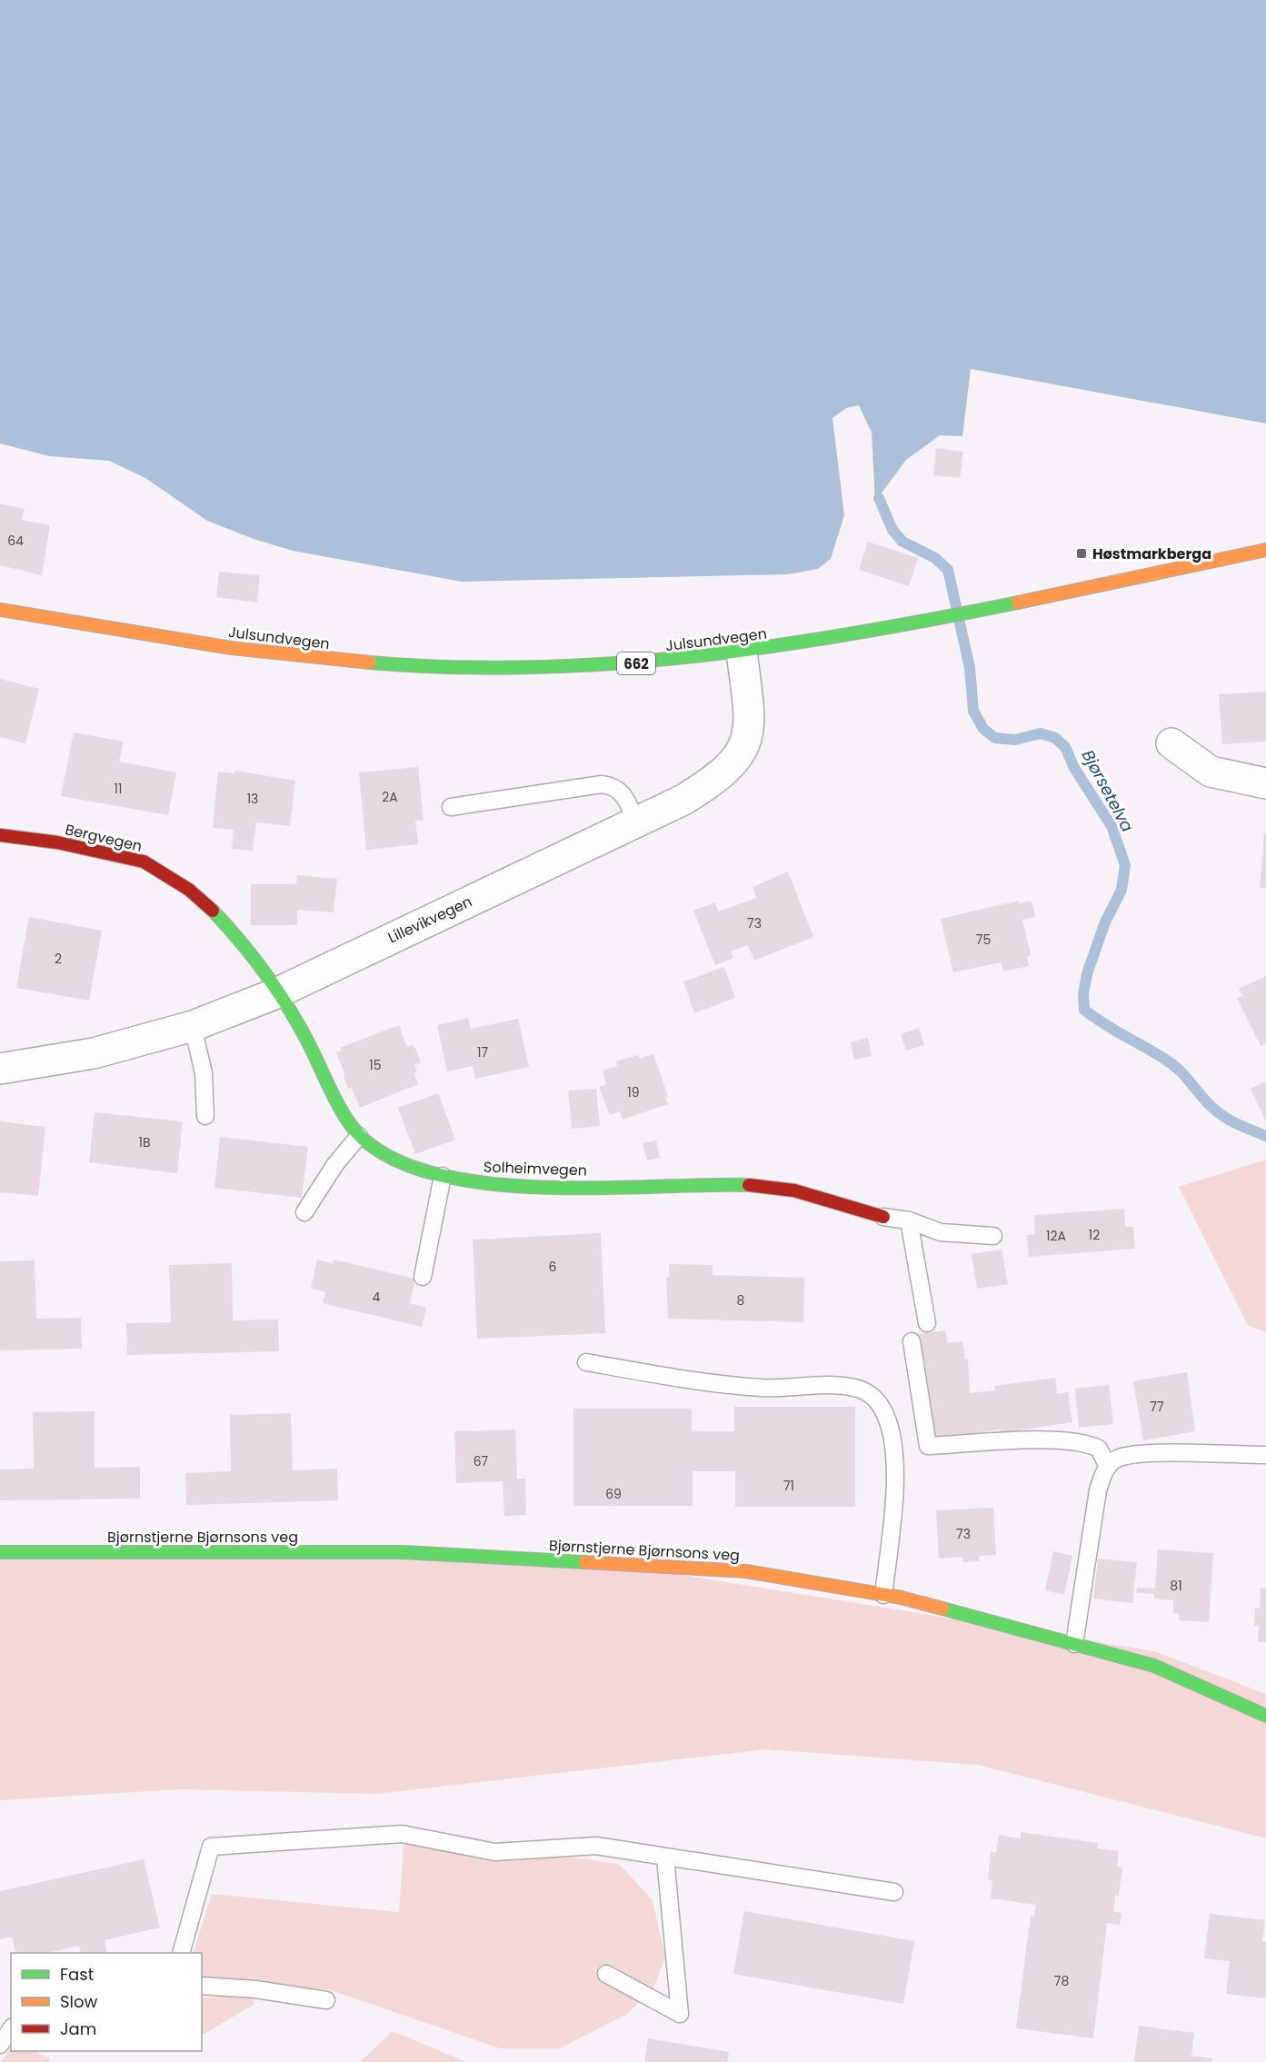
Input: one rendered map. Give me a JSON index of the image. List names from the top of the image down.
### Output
{
  "streets": {
    "street": [
      "Julsundvegen",
      "662",
      "Bergvegen",
      "Lillevikvegen",
      "Solheimvegen",
      "Bjørnstjerne Bjørnsons veg"
    ]
  },
  "crossings": [
    ["Julsundvegen", "Lillevikvegen"],
    ["Bergvegen", "Lillevikvegen"],
    ["Bergvegen", "Solheimvegen"],
    ["Lillevikvegen", "Solheimvegen"]
  ],
  "water": ["Bjørsetelva"],
  "places": {
    "transit": ["Høstmarkberga"]
  },
  "house_numbers": [
    "64",
    "11",
    "2A",
    "13",
    "73",
    "75",
    "2",
    "17",
    "15",
    "19",
    "1B",
    "12",
    "12A",
    "6",
    "4",
    "8",
    "77",
    "67",
    "71",
    "69",
    "73",
    "81",
    "78"
  ],
  "legend": ["Fast", "Slow", "Jam"]
}
